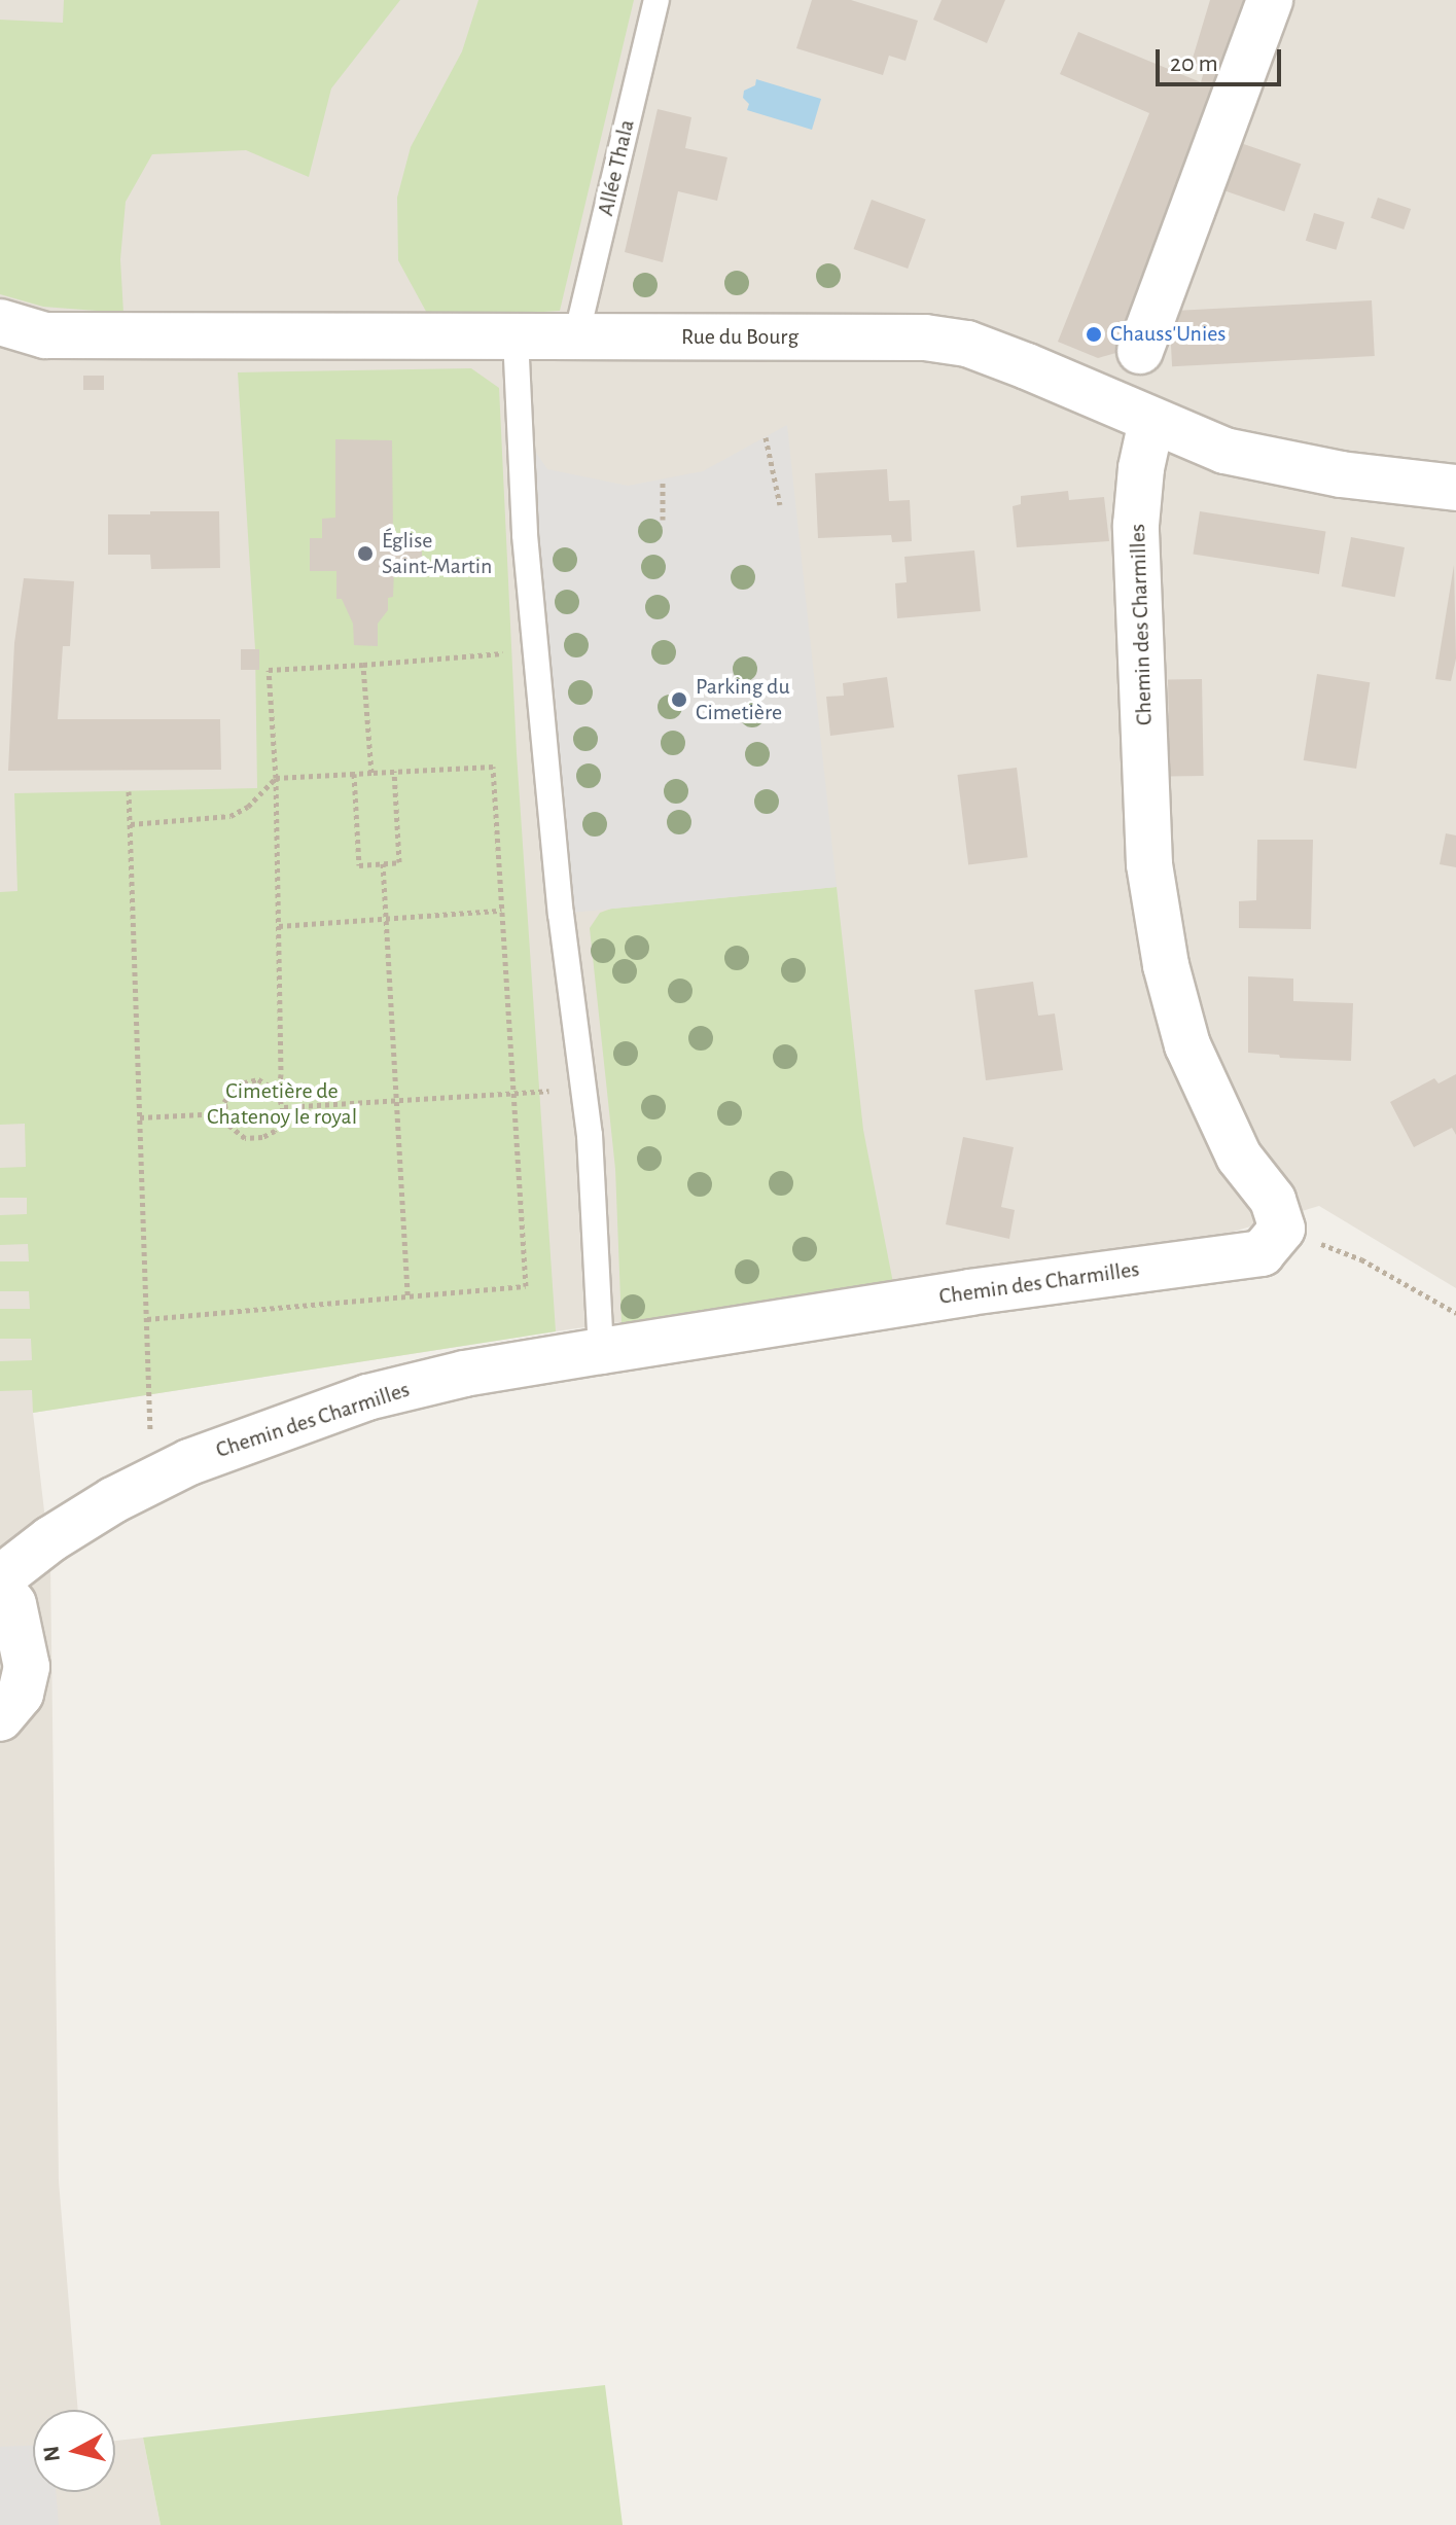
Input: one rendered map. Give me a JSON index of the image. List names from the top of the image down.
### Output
{
  "streets": {
    "street": ["Rue du Bourg", "Chemin des Charmilles"],
    "lane": ["Allée Thala"]
  },
  "crossings": [
    ["Allée Thala", "Rue du Bourg"],
    ["Rue du Bourg", "Chemin des Charmilles"]
  ],
  "parks": ["Cimetière de Chatenoy le royal"],
  "places": ["Chauss'Unies", "Église Saint-Martin", "Parking du Cimetière"],
  "scale_bar": "20 m",
  "north": "left"
}
